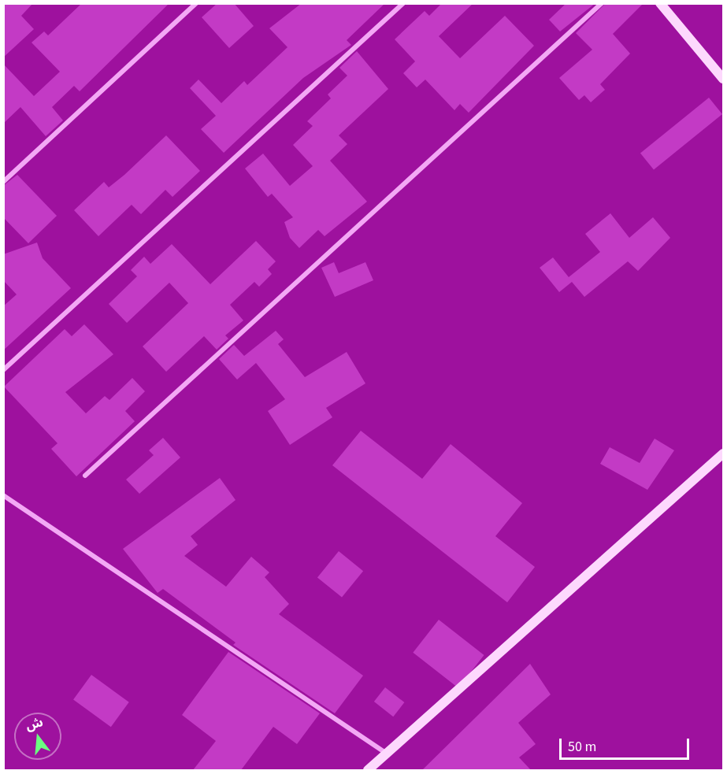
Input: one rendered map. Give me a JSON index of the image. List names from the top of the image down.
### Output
{
  "scale_bar": "50 m",
  "north": "top"
}
